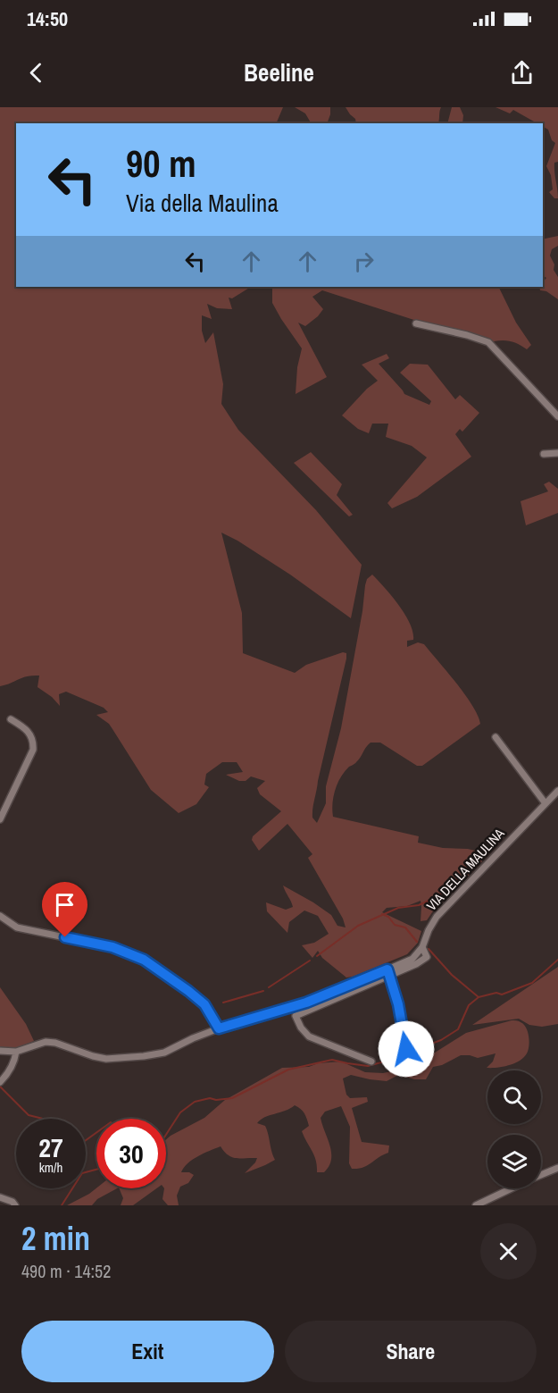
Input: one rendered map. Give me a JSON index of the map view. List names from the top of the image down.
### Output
{
  "streets": {
    "street": ["VIA DELLA MAULINA"]
  },
  "page": {
    "status": "14:50",
    "header": "Beeline",
    "turn": ["90 m", "Via della Maulina"],
    "speed": "27 km/h",
    "limit": "30",
    "heading": ["2 min", "490 m · 14:52"],
    "buttons": ["Exit", "Share"]
  }
}
